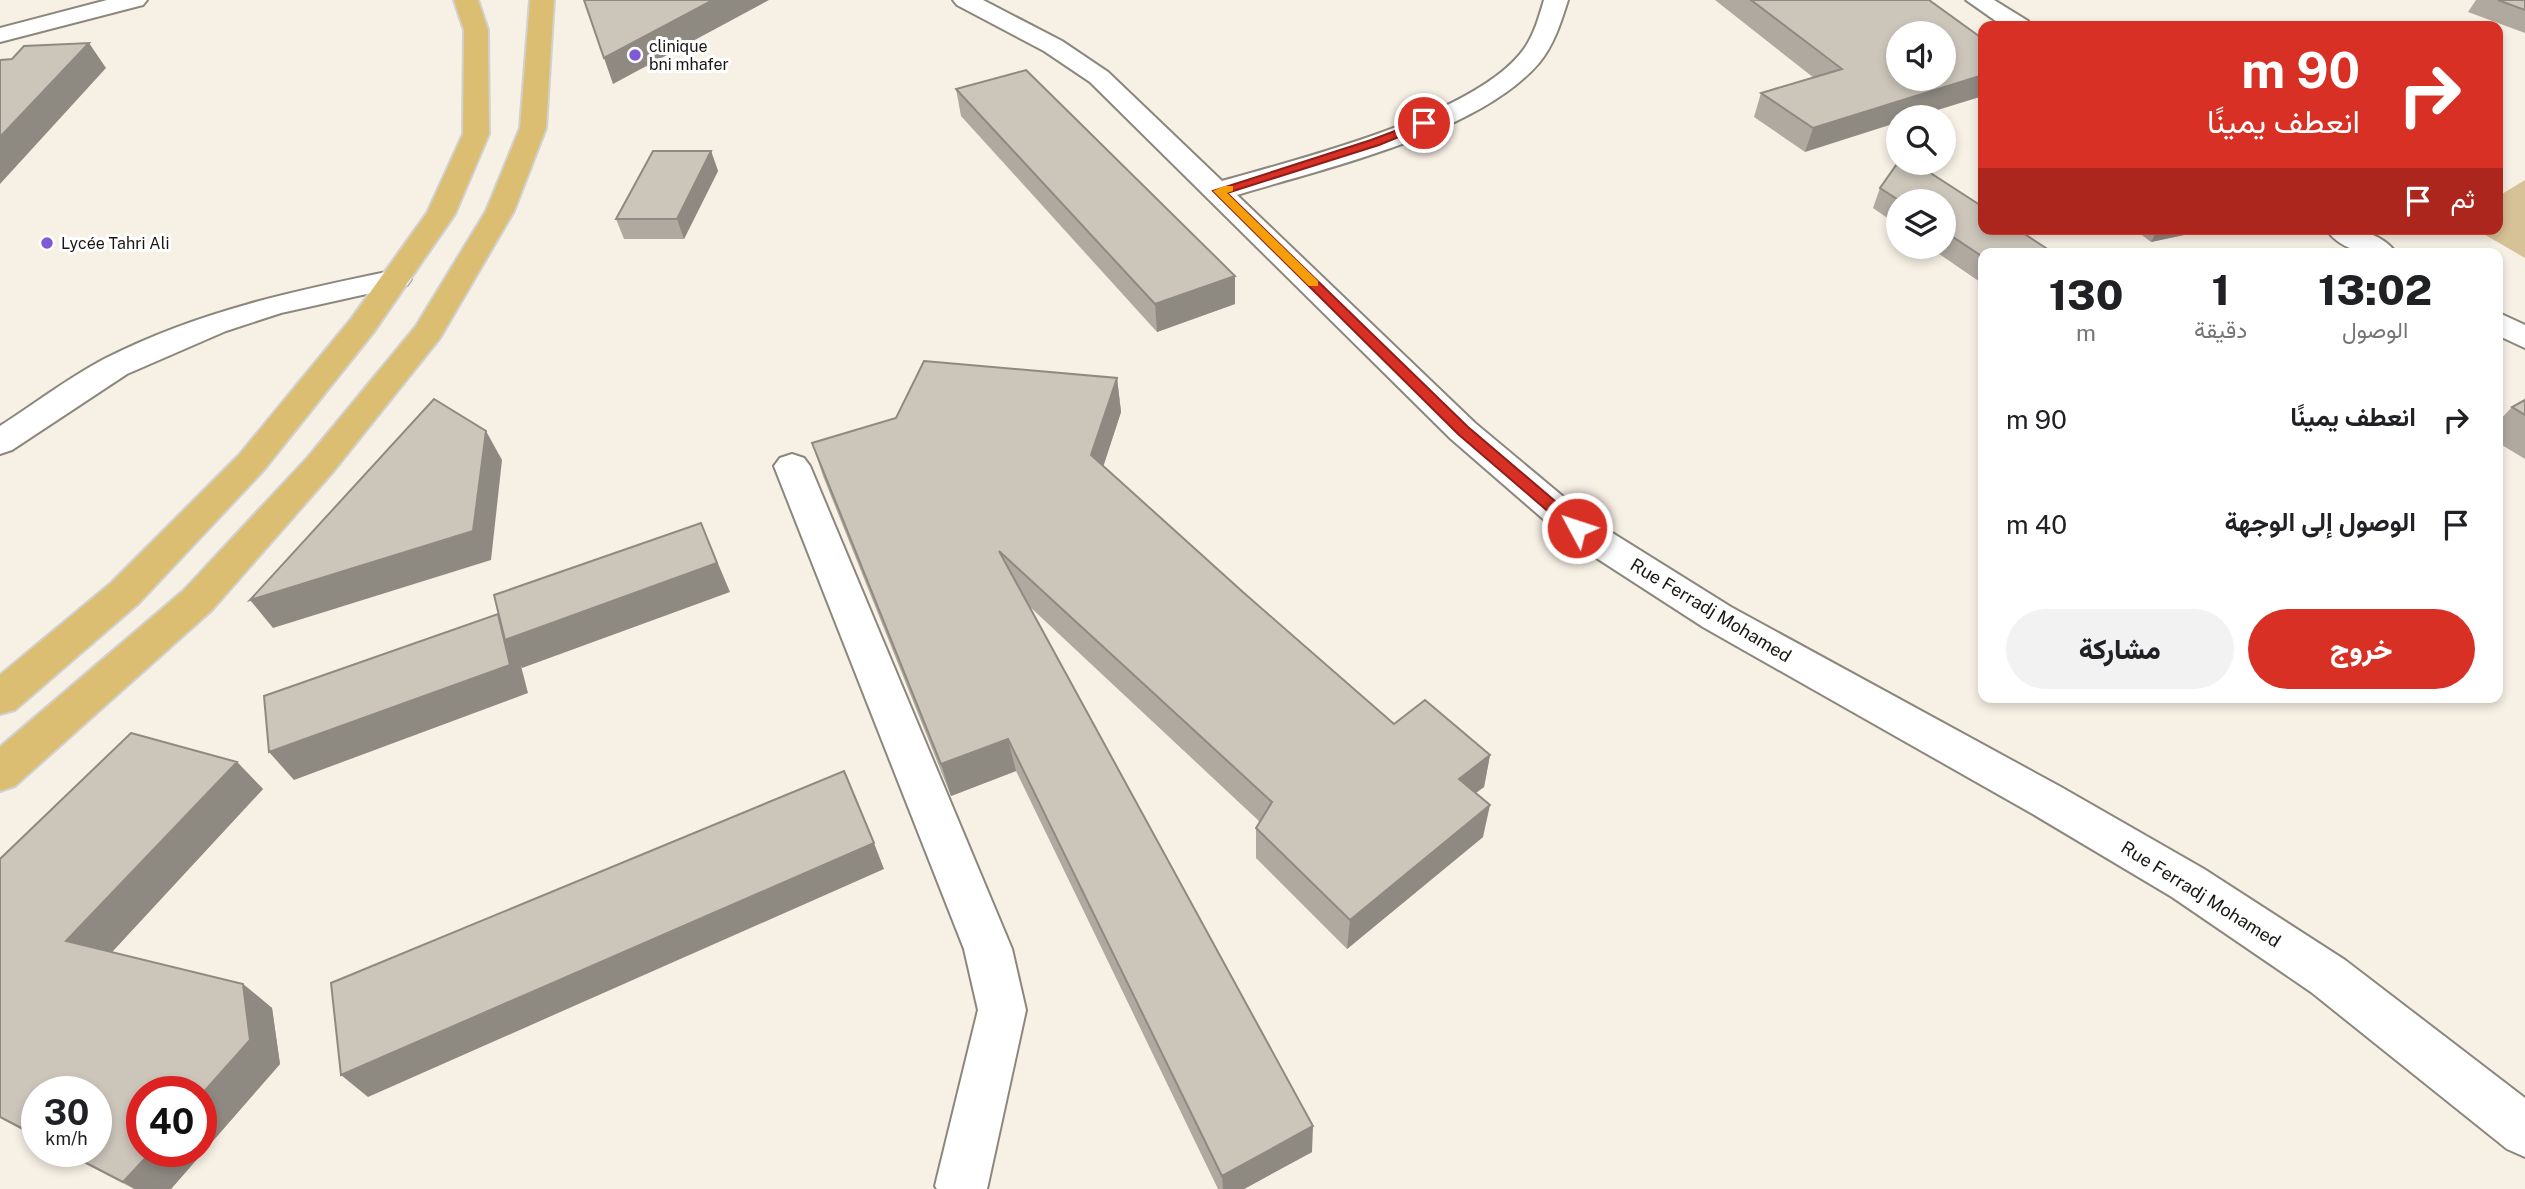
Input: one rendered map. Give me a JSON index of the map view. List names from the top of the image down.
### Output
{
  "streets": {
    "street": ["Rue Ferradj Mohamed"]
  },
  "places": ["clinique bni mhafer", "Lycée Tahri Ali"],
  "page": {
    "turn": ["90 m", "انعطف يمينًا"],
    "then": "ثم",
    "eta": [
      "13:02",
      "الوصول",
      "1",
      "دقيقة",
      "130",
      "m"
    ],
    "list": [
      {
        "name": "انعطف يمينًا",
        "value": "90 m"
      },
      {
        "name": "الوصول إلى الوجهة",
        "value": "40 m"
      }
    ],
    "buttons": ["خروج", "مشاركة"],
    "speed": "30 km/h",
    "limit": "40"
  }
}
